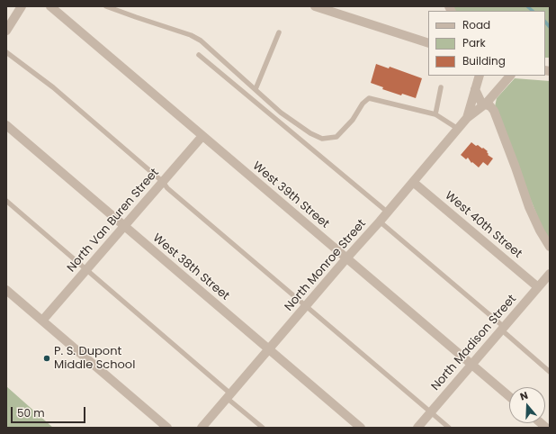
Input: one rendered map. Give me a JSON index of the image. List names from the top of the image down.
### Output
{
  "streets": {
    "street": [
      "West 39th Street",
      "North Van Buren Street",
      "West 40th Street",
      "North Monroe Street",
      "West 38th Street",
      "North Madison Street"
    ]
  },
  "crossings": [
    ["West 39th Street", "North Van Buren Street"],
    ["West 39th Street", "North Monroe Street"],
    ["West 39th Street", "North Madison Street"],
    ["North Van Buren Street", "West 38th Street"],
    ["West 40th Street", "North Monroe Street"],
    ["West 40th Street", "North Madison Street"],
    ["North Monroe Street", "West 38th Street"]
  ],
  "places": ["P. S. Dupont Middle School"],
  "legend": ["Road", "Park", "Building"],
  "scale_bar": "50 m",
  "north": "top"
}
